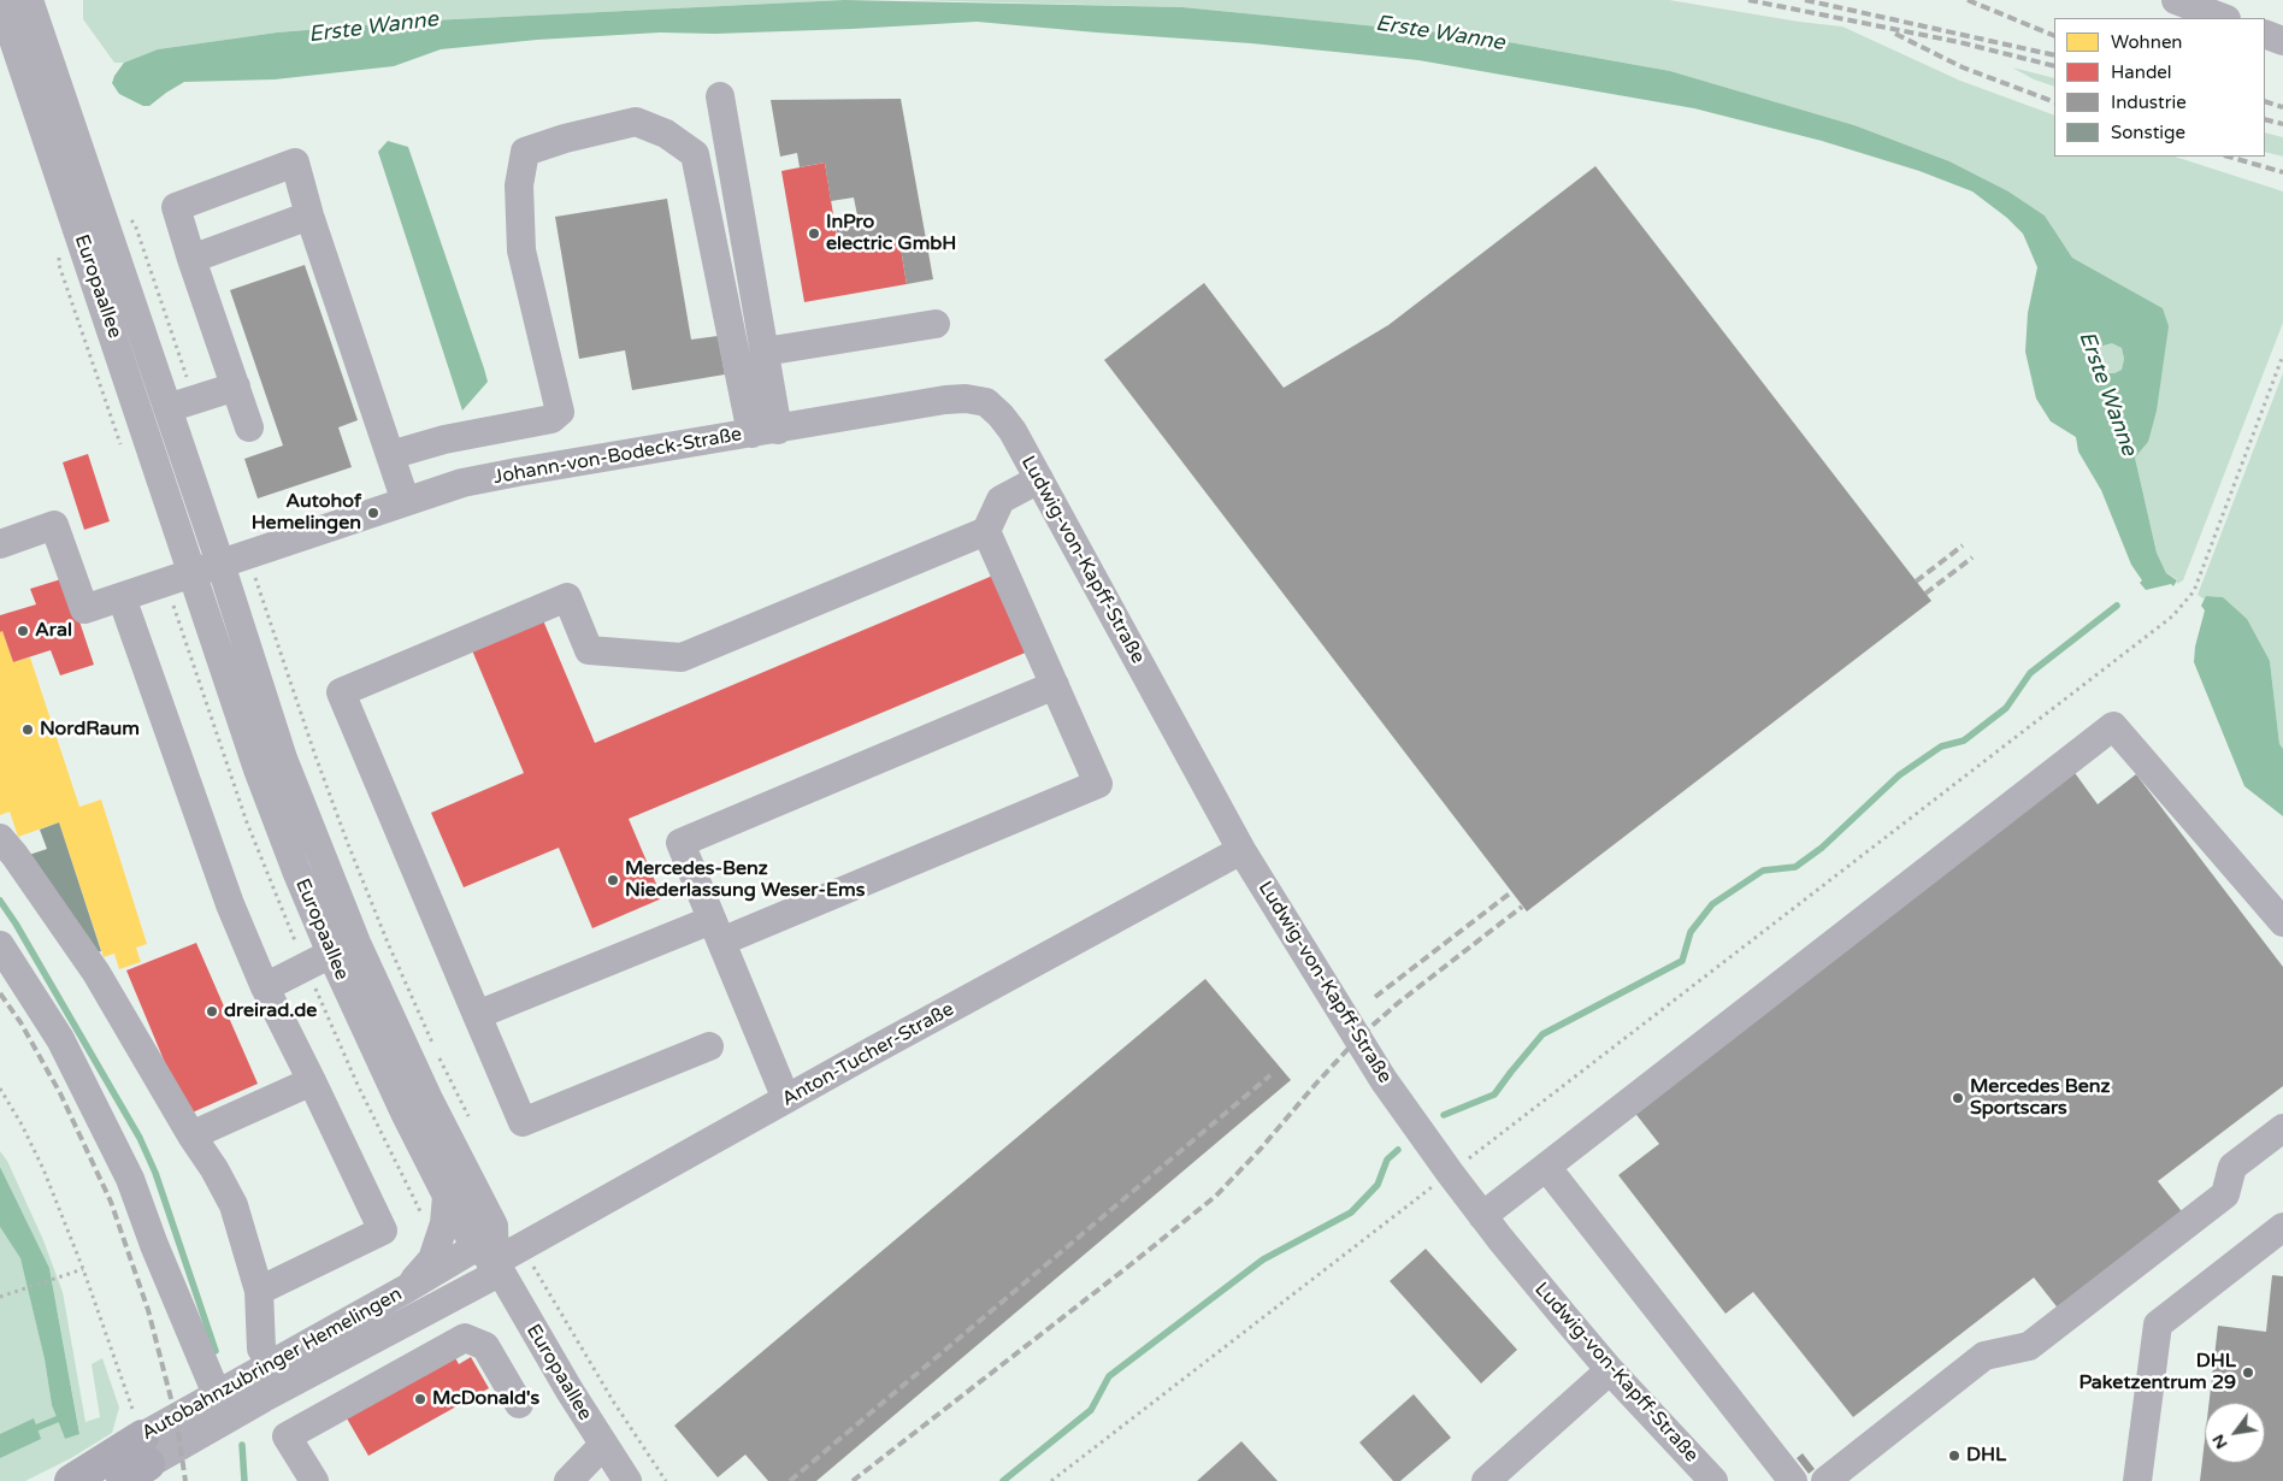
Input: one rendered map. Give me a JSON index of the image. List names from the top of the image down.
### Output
{
  "streets": {
    "highway": ["Autobahnzubringer Hemelingen"],
    "street": [
      "Europaallee",
      "Johann-von-Bodeck-Straße",
      "Ludwig-von-Kapff-Straße",
      "Anton-Tucher-Straße"
    ]
  },
  "crossings": [
    ["Europaallee", "Johann-von-Bodeck-Straße"],
    ["Europaallee", "Anton-Tucher-Straße"],
    ["Europaallee", "Autobahnzubringer Hemelingen"],
    ["Johann-von-Bodeck-Straße", "Ludwig-von-Kapff-Straße"],
    ["Ludwig-von-Kapff-Straße", "Anton-Tucher-Straße"],
    ["Anton-Tucher-Straße", "Autobahnzubringer Hemelingen"]
  ],
  "water": ["Erste Wanne"],
  "places": [
    "InPro electric GmbH",
    "Autohof Hemelingen",
    "Aral",
    "NordRaum",
    "Mercedes-Benz Niederlassung Weser-Ems",
    "dreirad.de",
    "Mercedes Benz Sportscars",
    "DHL Paketzentrum 29",
    "McDonald's",
    "DHL"
  ],
  "legend": [
    "Wohnen",
    "Handel",
    "Industrie",
    "Sonstige"
  ],
  "north": "bottom left"
}
